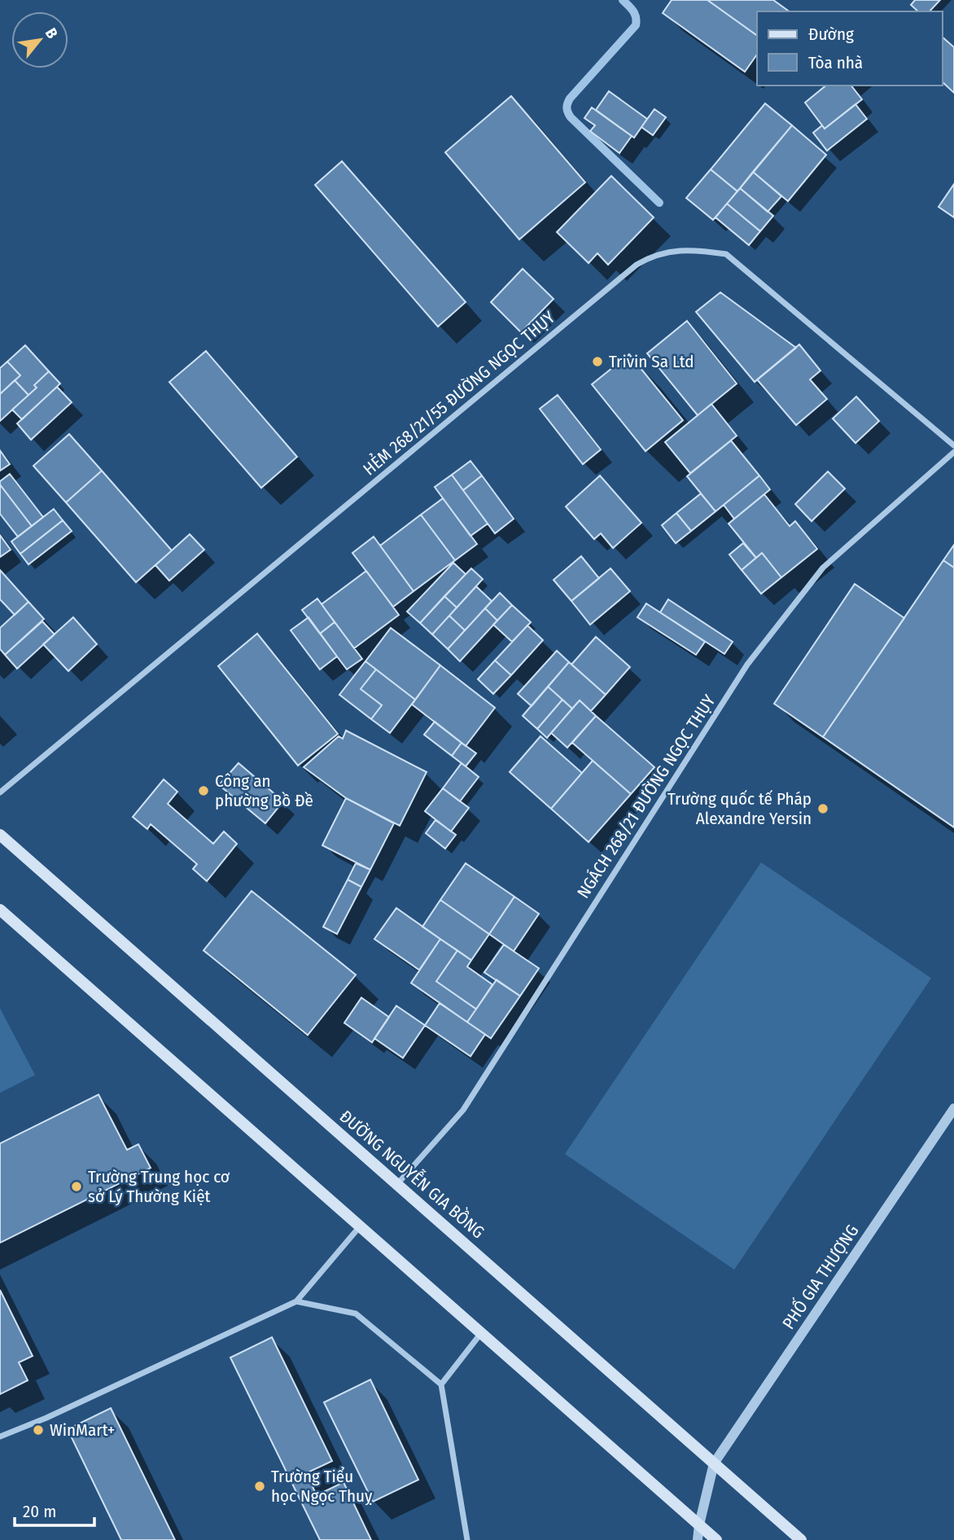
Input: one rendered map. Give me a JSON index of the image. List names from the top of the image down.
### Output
{
  "streets": {
    "main road": ["ĐƯỜNG NGUYỄN GIA BỒNG"],
    "street": ["HẺM 268/21/55 ĐƯỜNG NGỌC THỤY", "NGÁCH 268/21 ĐƯỜNG NGỌC THỤY", "PHỐ GIA THƯỢNG"]
  },
  "crossings": [
    ["NGÁCH 268/21 ĐƯỜNG NGỌC THỤY", "ĐƯỜNG NGUYỄN GIA BỒNG"],
    ["ĐƯỜNG NGUYỄN GIA BỒNG", "PHỐ GIA THƯỢNG"]
  ],
  "places": [
    "Trivin Sa Ltd",
    "Công an phường Bồ Đề",
    "Trường quốc tế Pháp Alexandre Yersin",
    "Trường Trung học cơ sở Lý Thường Kiệt",
    "WinMart+",
    "Trường Tiểu học Ngọc Thuỵ"
  ],
  "legend": ["Đường", "Tòa nhà"],
  "scale_bar": "20 m",
  "north": "top right"
}
